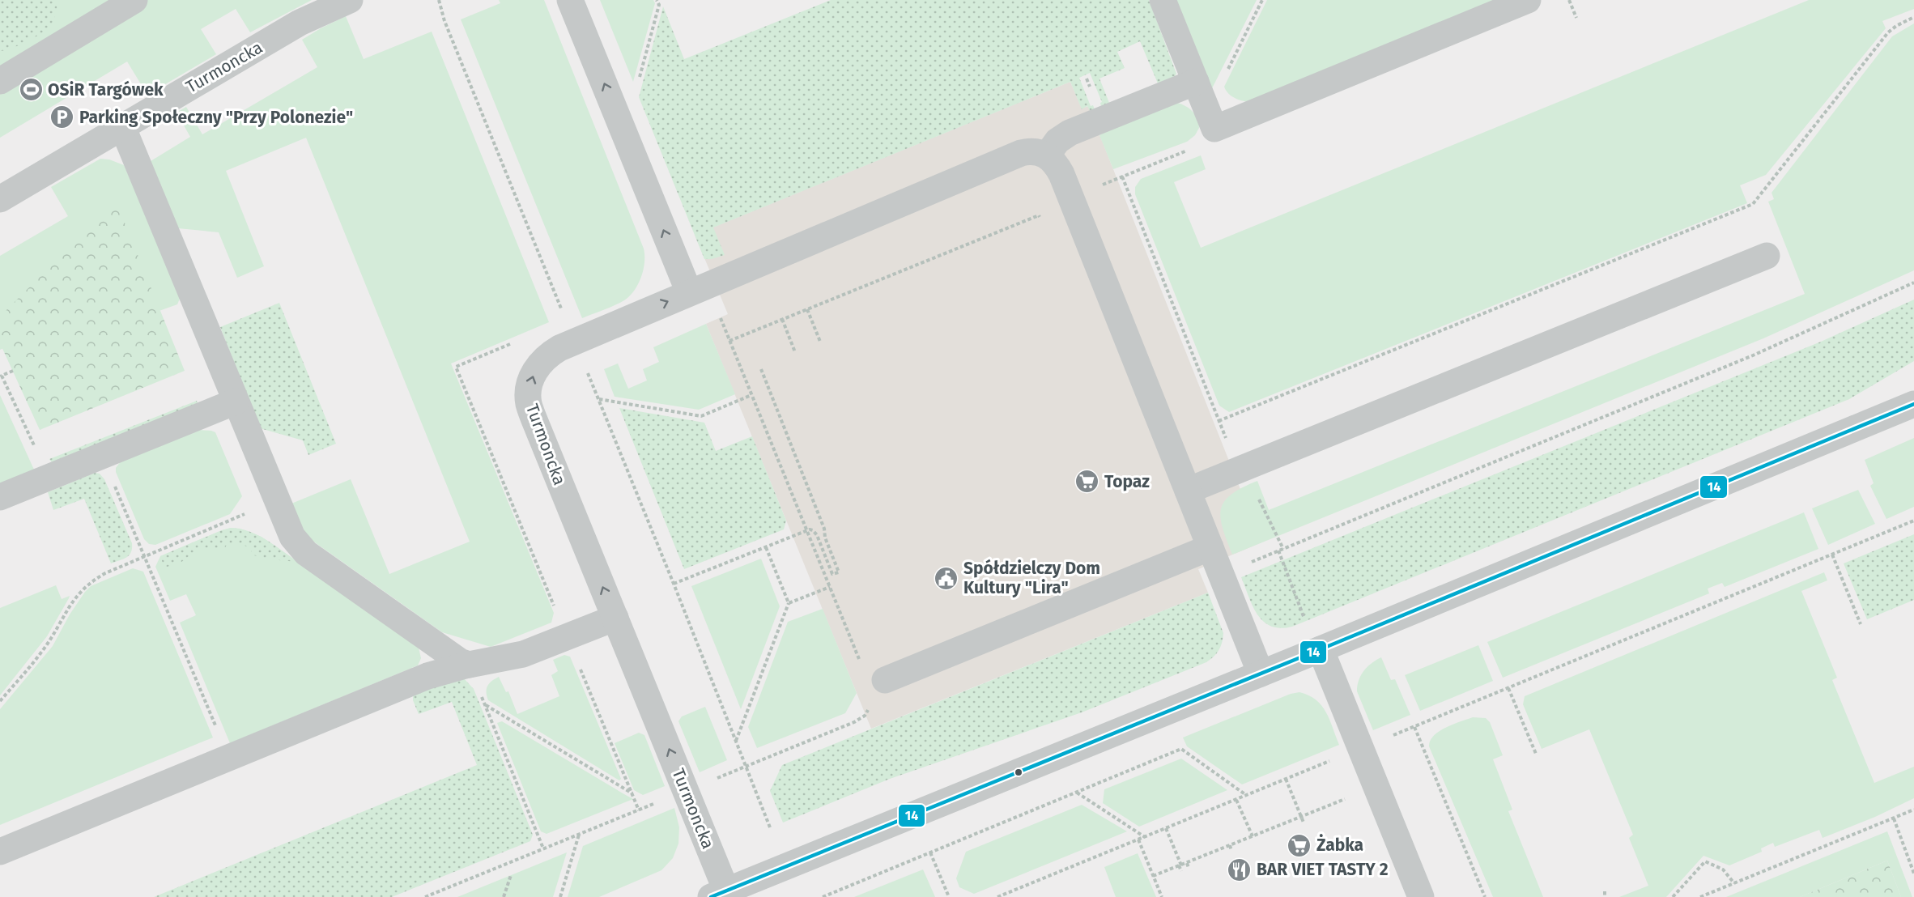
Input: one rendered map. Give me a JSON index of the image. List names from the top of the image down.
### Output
{
  "streets": {
    "street": ["Turmoncka"]
  },
  "places": {
    "sports": ["OSiR Targówek"],
    "parking": ["Parking Społeczny \"Przy Polonezie\""],
    "supermarket": ["Topaz", "Żabka"],
    "public building": ["Spółdzielczy Dom Kultury \"Lira\""],
    "restaurant": ["BAR VIET TASTY 2"]
  },
  "lines": ["transit line 14"]
}
